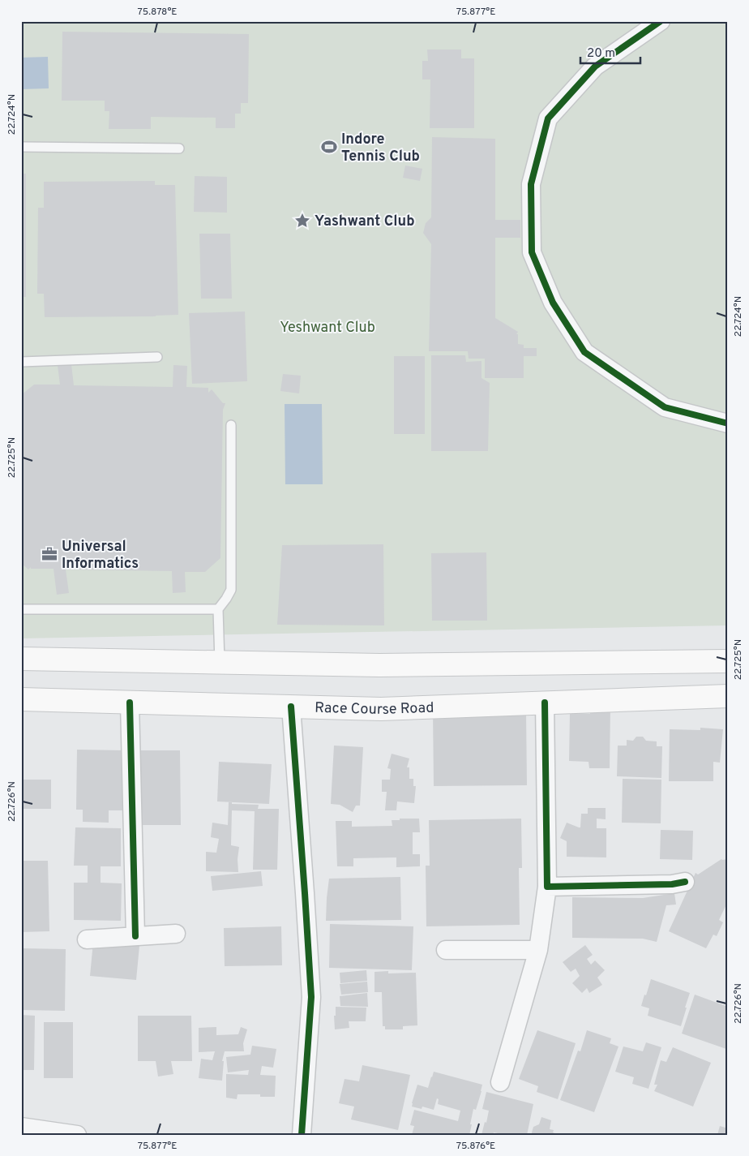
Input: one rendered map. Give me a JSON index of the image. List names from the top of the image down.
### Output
{
  "streets": {
    "main road": ["Race Course Road"]
  },
  "parks": ["Yeshwant Club"],
  "places": {
    "sports": ["Indore Tennis Club"],
    "place": ["Yashwant Club"],
    "office": ["Universal Informatics"]
  },
  "scale_bar": "20 m",
  "coordinates": [
    "75.878°E",
    "75.877°E",
    "22.724°N",
    "22.725°N",
    "22.726°N",
    "75.876°E"
  ]
}
